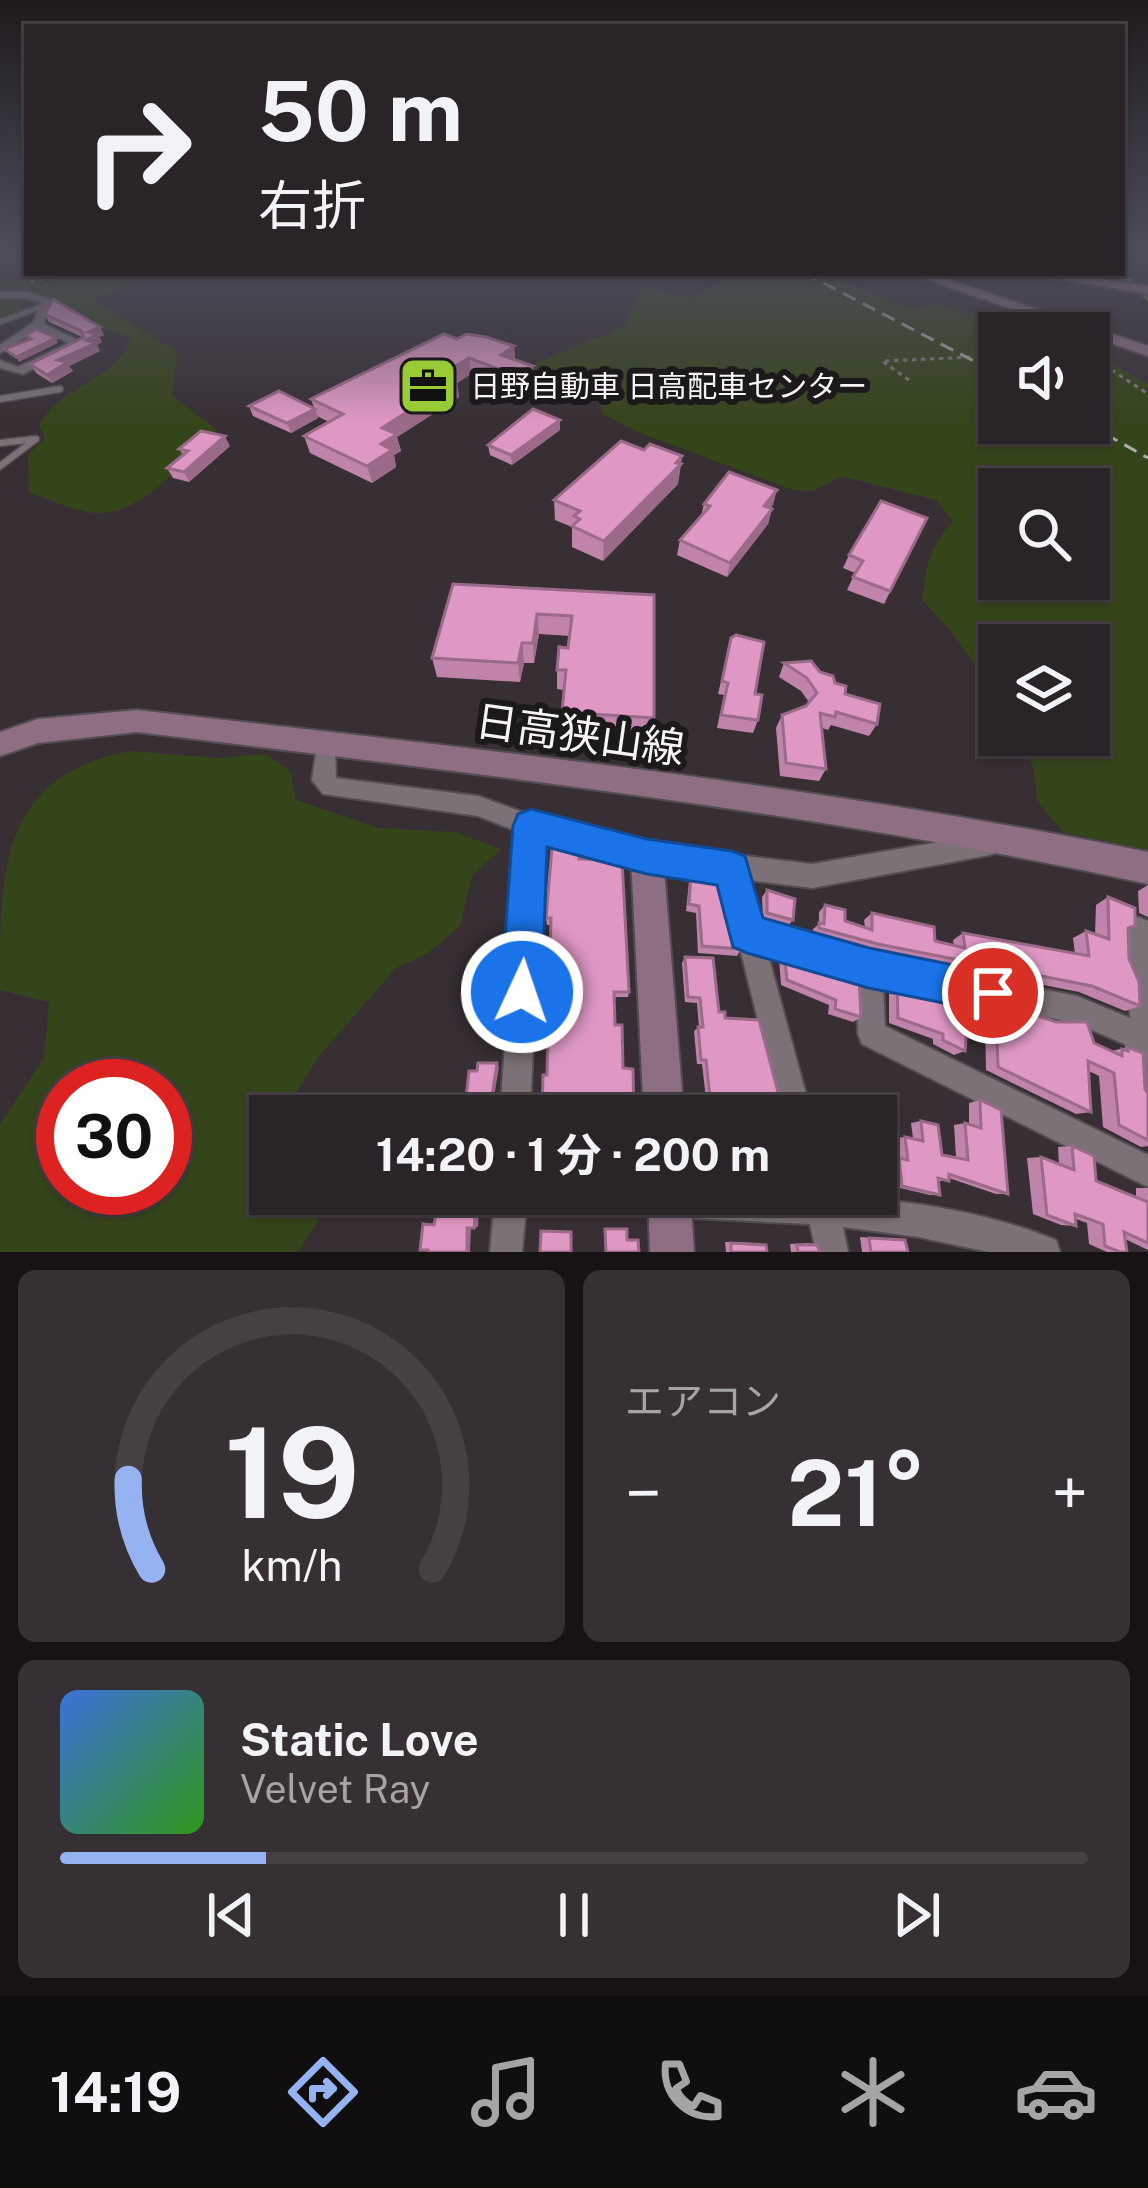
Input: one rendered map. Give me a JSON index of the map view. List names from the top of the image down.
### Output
{
  "streets": {
    "main road": ["日高狭山線"]
  },
  "places": {
    "office": ["日野自動車 日高配車センター"]
  },
  "page": {
    "turn": ["50 m", "右折"],
    "limit": "30",
    "trip": "14:20 · 1 分 · 200 m",
    "tile": "エアコン",
    "heat": ["−", "21°", "+"],
    "song": ["Static Love", "Velvet Ray"],
    "tabs": "14:19",
    "gauge": ["19", "km/h"]
  }
}
